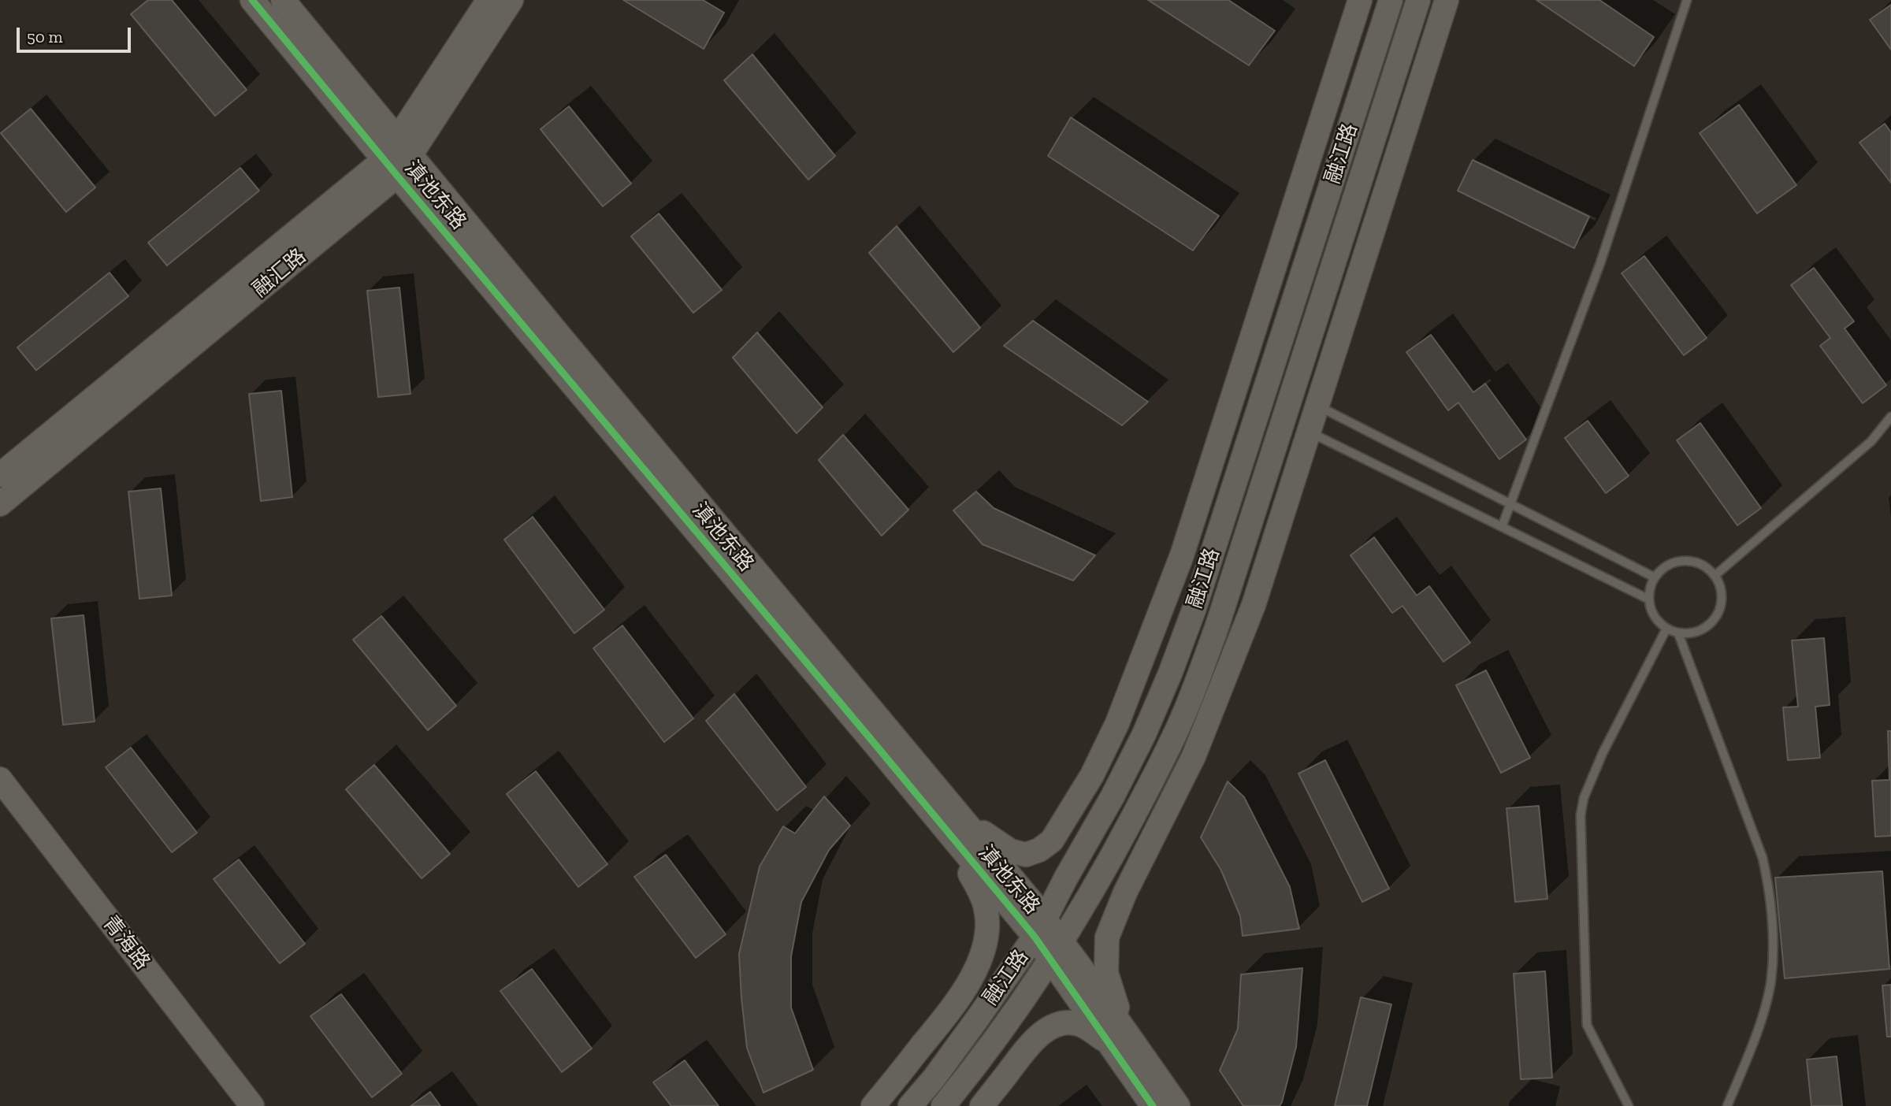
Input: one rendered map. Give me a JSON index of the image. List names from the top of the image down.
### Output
{
  "streets": {
    "street": [
      "融江路",
      "滇池东路",
      "融汇路",
      "青海路"
    ]
  },
  "crossings": [
    ["融江路", "滇池东路"],
    ["滇池东路", "融汇路"]
  ],
  "scale_bar": "50 m"
}
